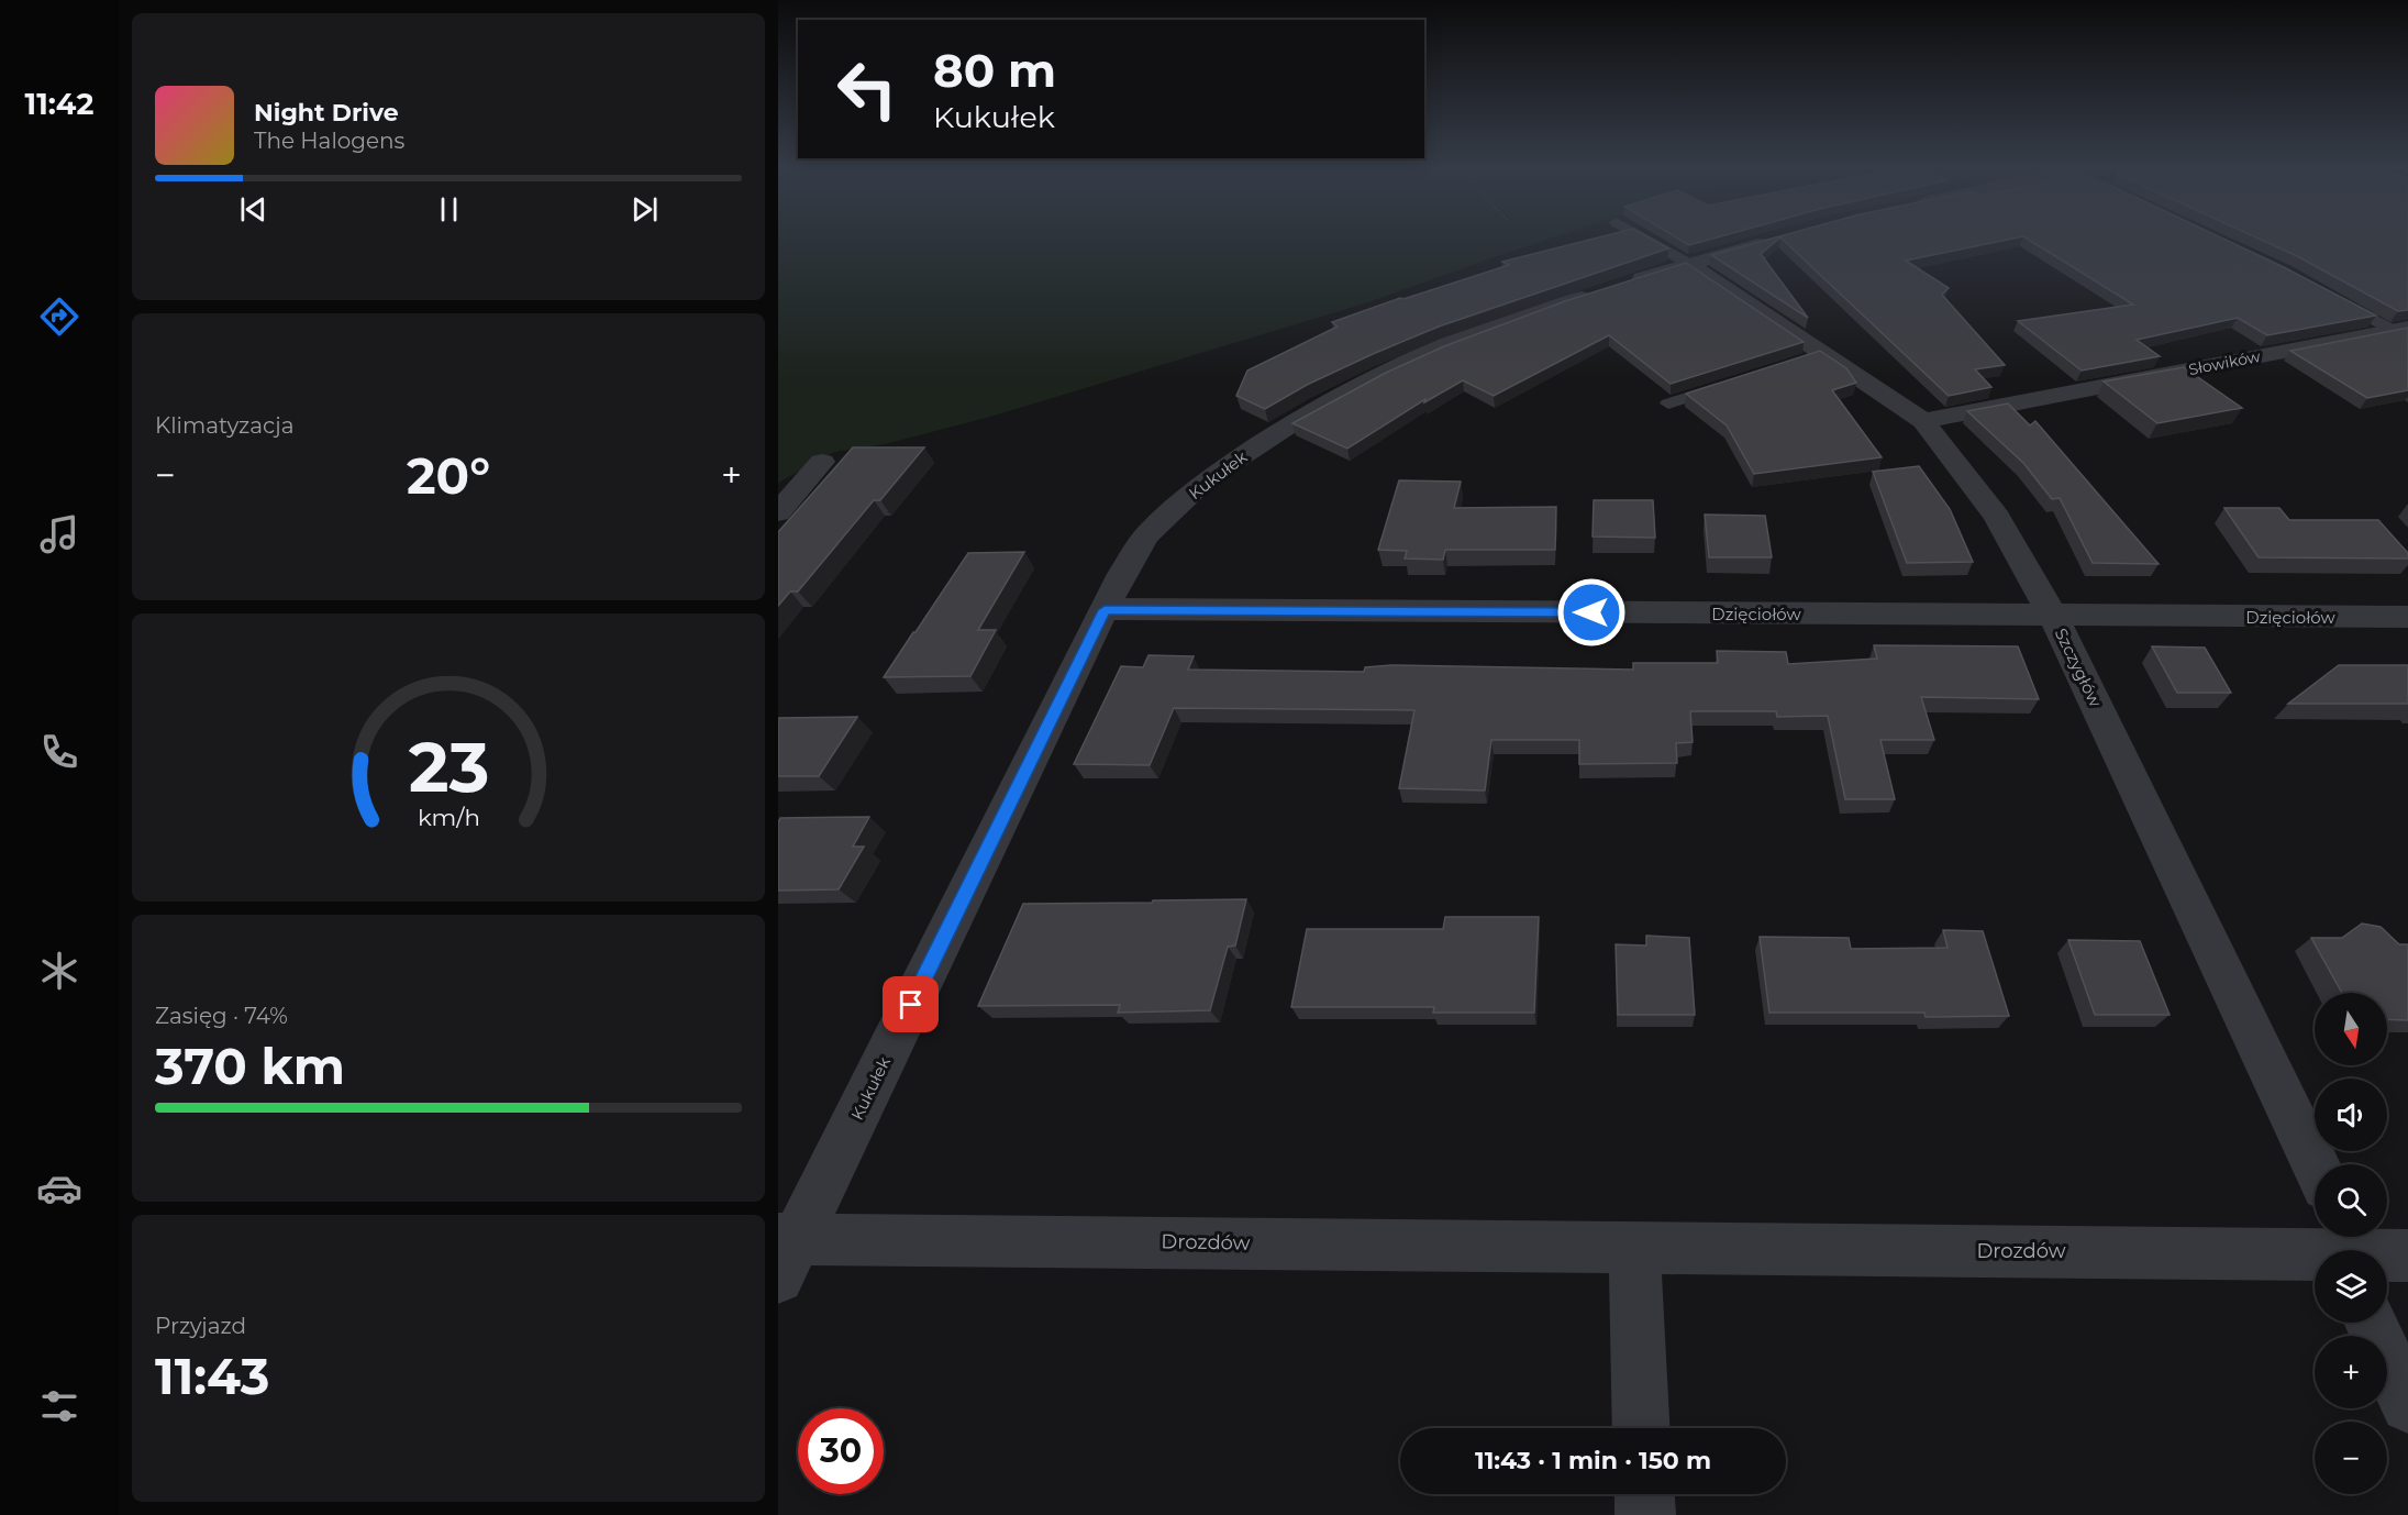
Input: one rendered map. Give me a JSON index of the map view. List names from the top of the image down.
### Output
{
  "streets": {
    "street": [
      "Słowików",
      "Kukułek",
      "Dzięciołów",
      "Szczygłów",
      "Drozdów"
    ]
  },
  "crossings": [
    ["Słowików", "Szczygłów"],
    ["Kukułek", "Dzięciołów"],
    ["Kukułek", "Szczygłów"],
    ["Kukułek", "Drozdów"],
    ["Dzięciołów", "Szczygłów"]
  ],
  "north": "bottom",
  "page": {
    "tabs": "11:42",
    "turn": ["80 m", "Kukułek"],
    "song": ["Night Drive", "The Halogens"],
    "tile": [
      "Klimatyzacja",
      ["Zasięg · 74%", "370 km"],
      ["Przyjazd", "11:43"]
    ],
    "heat": ["−", "20°", "+"],
    "map_buttons": ["+", "−"],
    "limit": "30",
    "trip": "11:43 · 1 min · 150 m",
    "gauge": ["23", "km/h"]
  }
}
